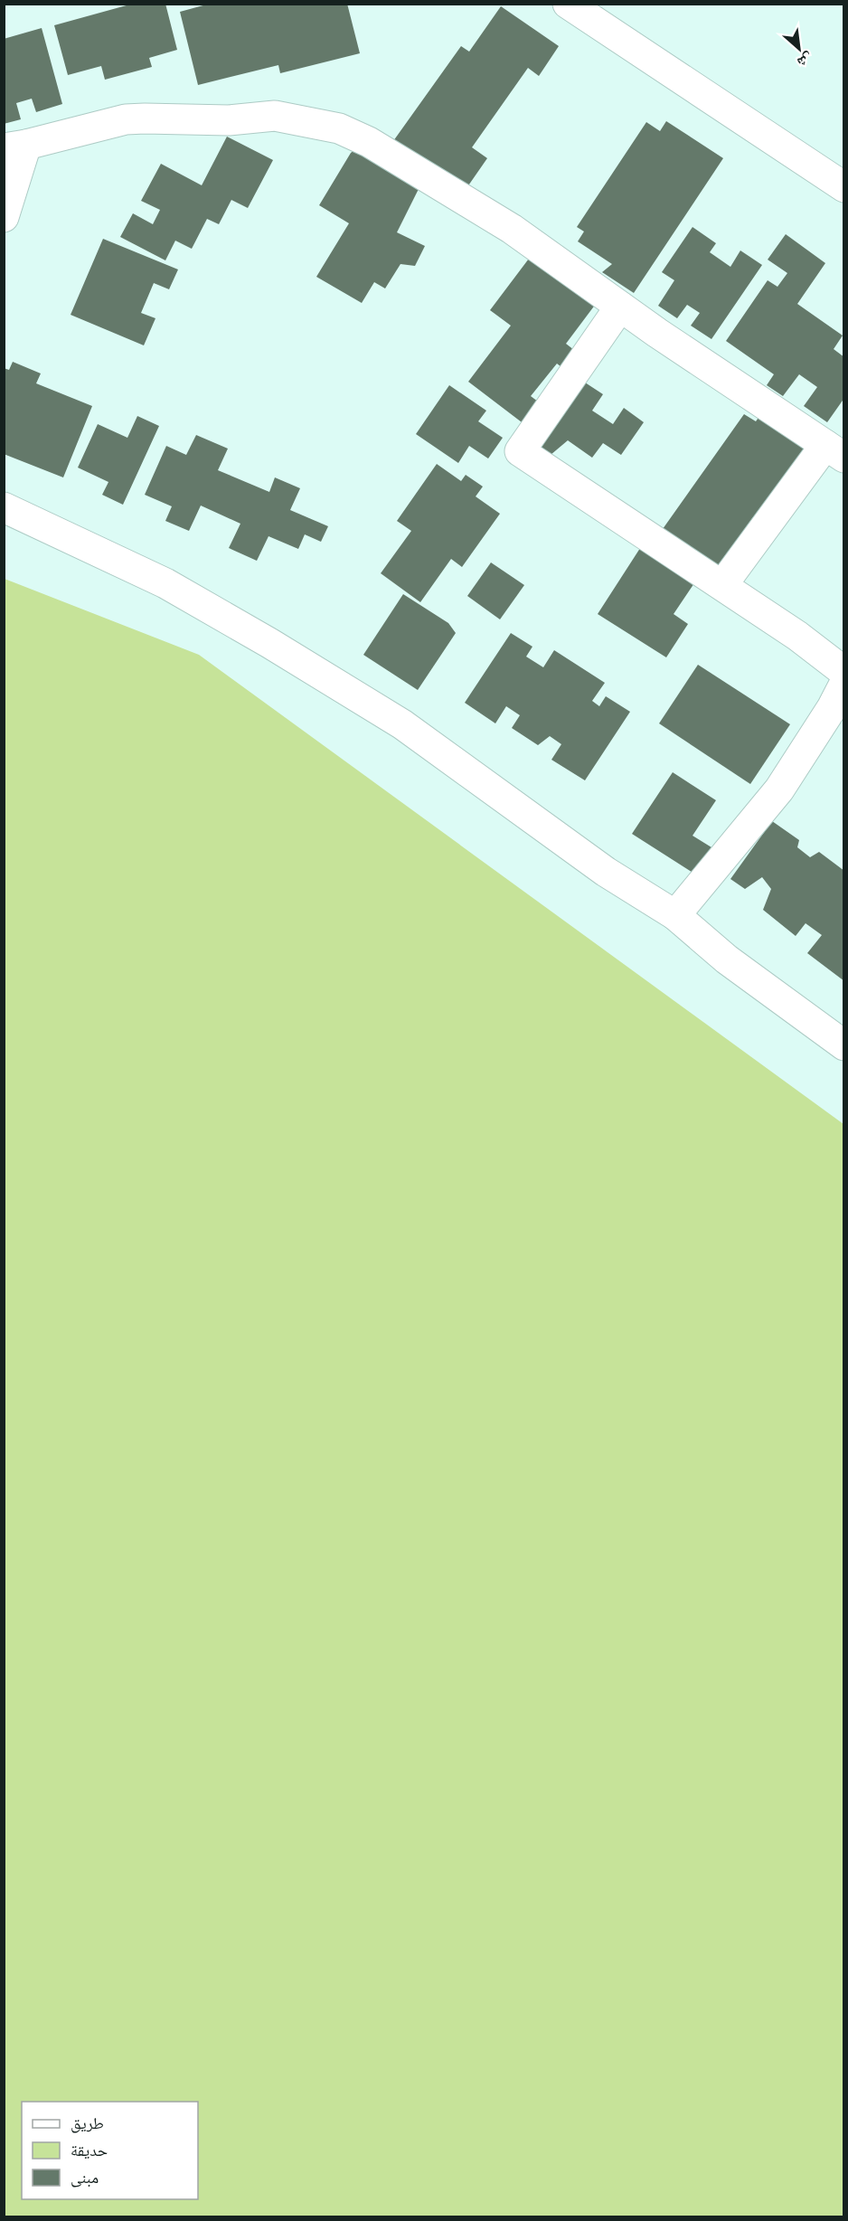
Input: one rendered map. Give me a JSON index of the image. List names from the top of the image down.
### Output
{
  "legend": ["طريق", "حديقة", "مبنى"],
  "north": "bottom right"
}
